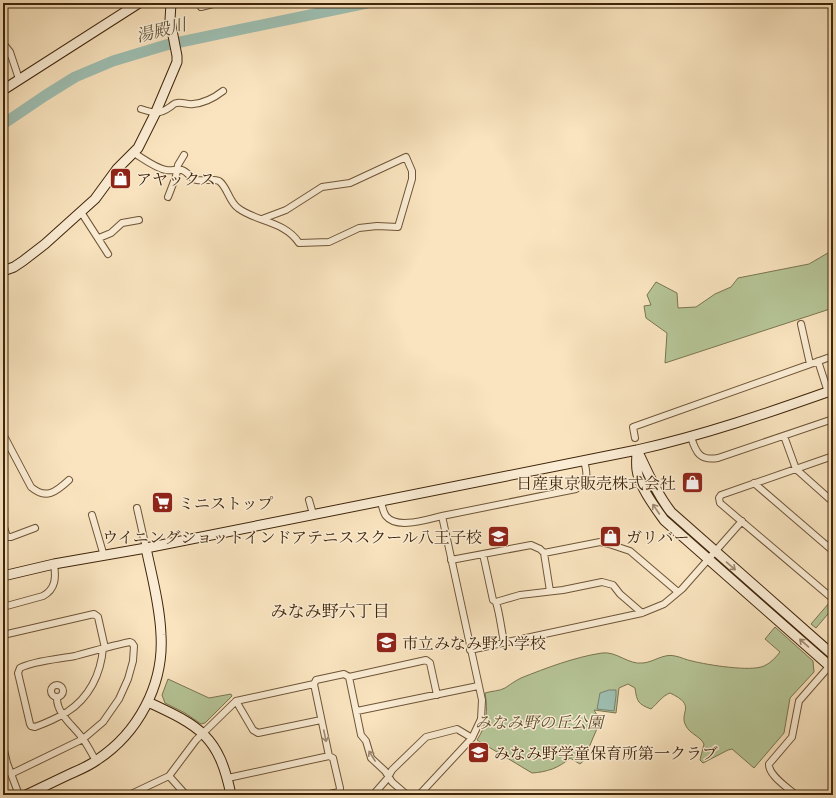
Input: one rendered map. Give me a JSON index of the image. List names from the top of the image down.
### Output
{
  "districts": ["みなみ野六丁目"],
  "water": ["湯殿川"],
  "parks": ["みなみ野の丘公園"],
  "places": {
    "shop": ["アヤックス", "日産東京販売株式会社", "ガリバー"],
    "supermarket": ["ミニストップ"],
    "school or university": ["ウイニングショットインドアテニススクール八王子校", "市立みなみ野小学校", "みなみ野学童保育所第一クラブ"]
  }
}
